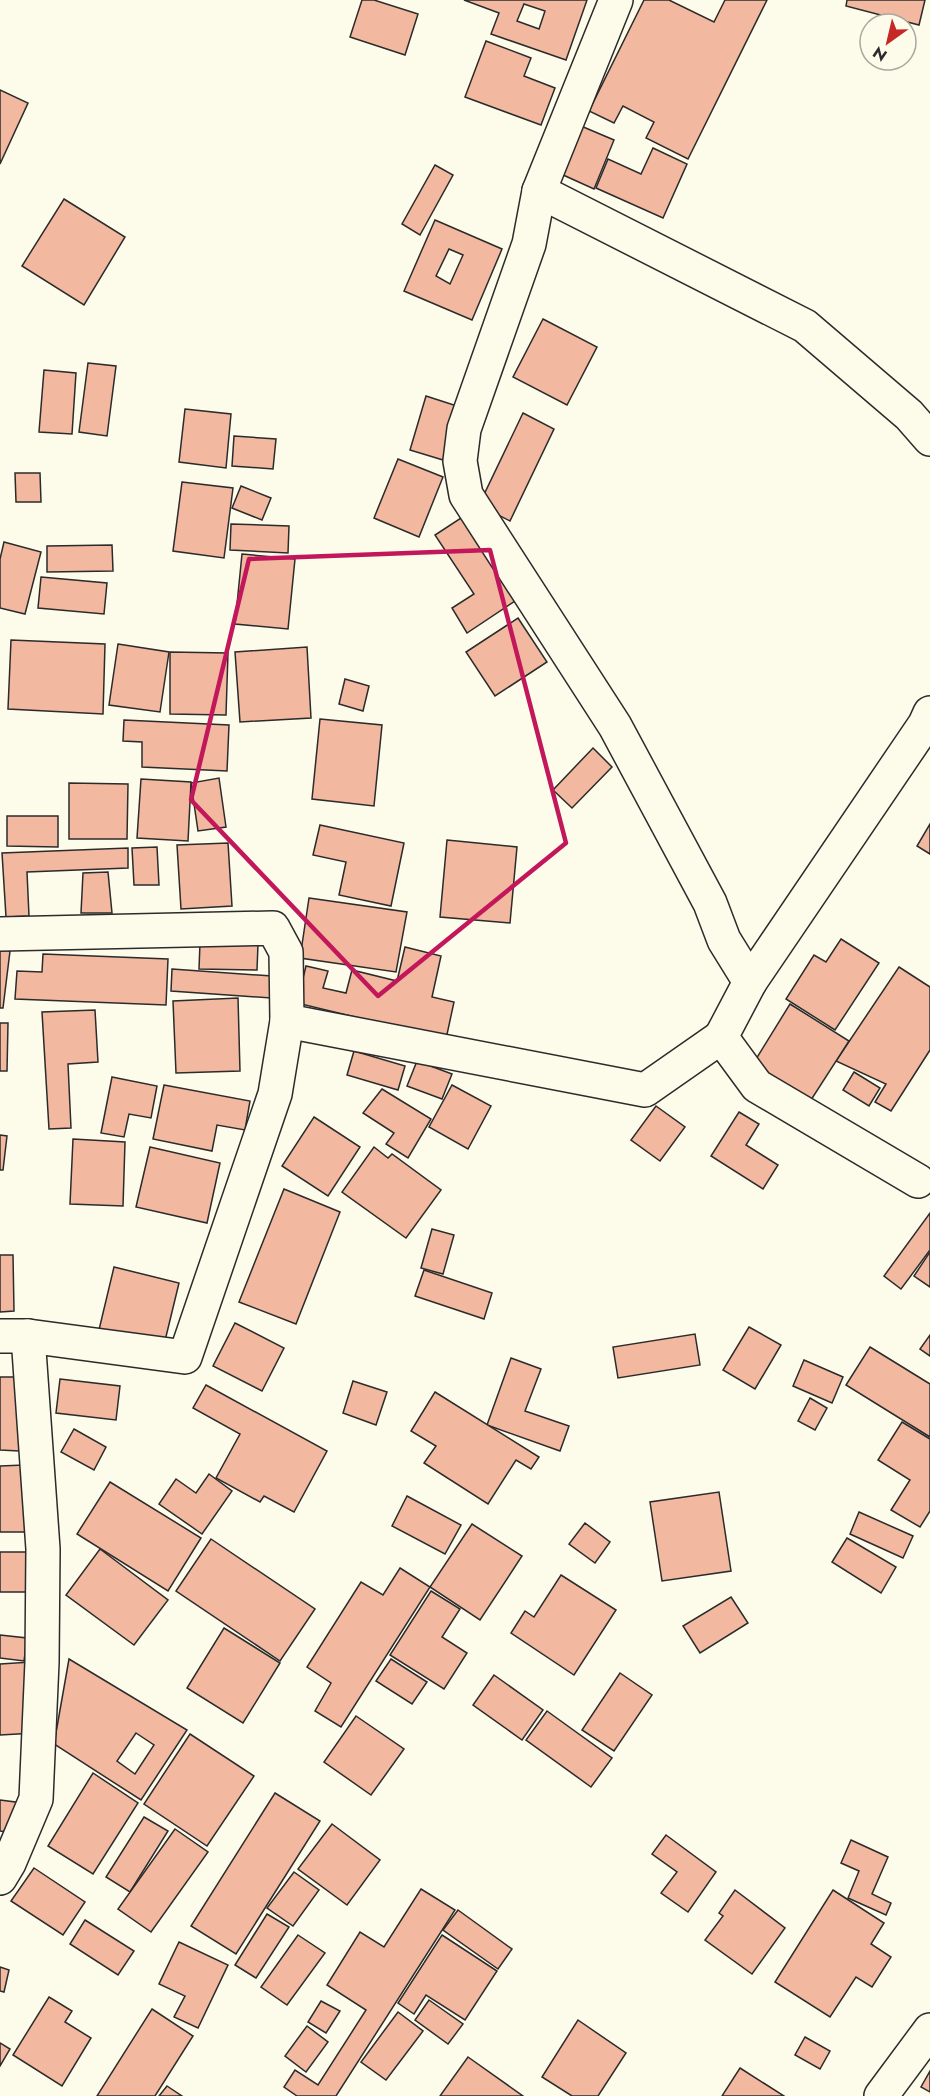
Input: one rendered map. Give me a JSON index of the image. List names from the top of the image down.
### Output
{
  "north": "bottom left"
}
